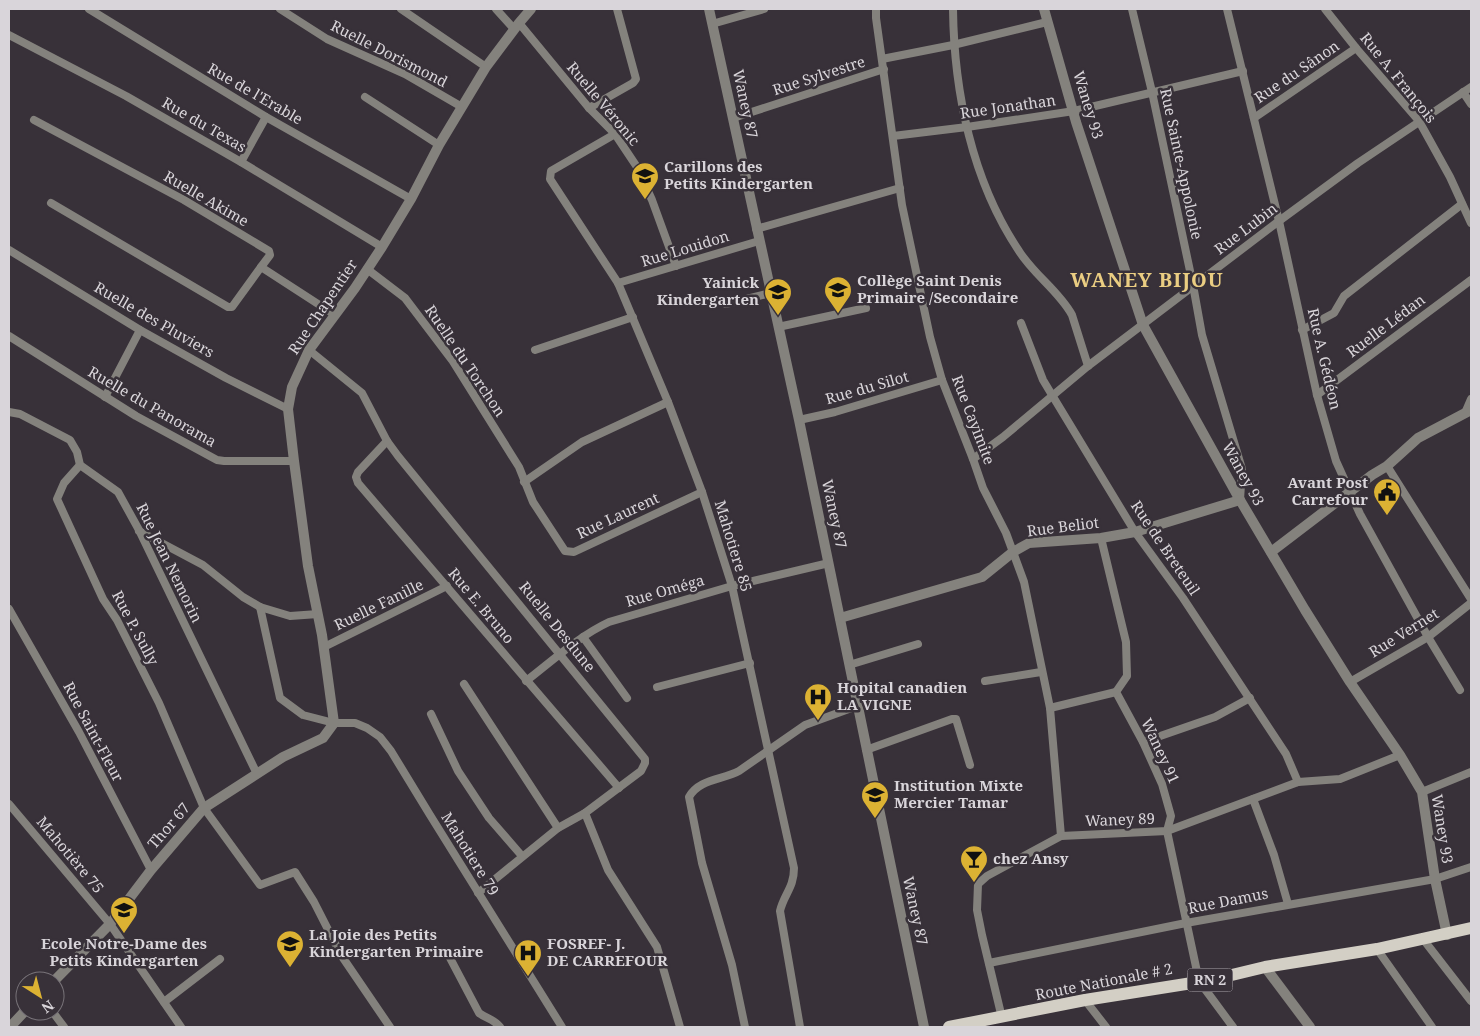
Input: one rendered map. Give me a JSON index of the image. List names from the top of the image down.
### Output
{
  "streets": {
    "main road": ["RN 2", "Route Nationale # 2"],
    "street": [
      "Ruelle Dorismond",
      "Rue du Sânon",
      "Rue Sylvestre",
      "Rue A. François",
      "Rue de l'Erable",
      "Ruelle Véronic",
      "Waney 87",
      "Waney 93",
      "Rue Jonathan",
      "Rue du Texas",
      "Rue Sainte-Appolonie",
      "Ruelle Akime",
      "Rue Lubin",
      "Rue Louidon",
      "Rue Chapentier",
      "Ruelle des Pluviers",
      "Ruelle Lédan",
      "Rue A. Gédéon",
      "Ruelle du Torchon",
      "Rue du Silot",
      "Ruelle du Panorama",
      "Rue Cayimite",
      "Rue Laurent",
      "Rue Beliot",
      "Mahotiere 85",
      "Rue de Breteuil",
      "Rue Jean Nemorin",
      "Rue Oméga",
      "Ruelle Fanille",
      "Rue E. Bruno",
      "Ruelle Desdune",
      "Rue P. Sully",
      "Rue Vernet",
      "Rue Saint-Fleur",
      "Waney 91",
      "Waney 89",
      "Thor 67",
      "Mahotiere 79",
      "Mahotière 75",
      "Rue Damus"
    ]
  },
  "crossings": [
    ["Ruelle Dorismond", "Rue Chapentier"],
    ["Rue du Sânon", "Rue A. François"],
    ["Rue du Sânon", "Rue A. Gédéon"],
    ["Rue Sylvestre", "Waney 87"],
    ["Rue Sylvestre", "Rue Cayimite"],
    ["Rue A. François", "Rue Lubin"],
    ["Rue de l'Erable", "Rue Chapentier"],
    ["Ruelle Véronic", "Rue Louidon"],
    ["Ruelle Véronic", "Rue Chapentier"],
    ["Ruelle Véronic", "Mahotiere 85"],
    ["Waney 87", "Rue Louidon"],
    ["Waney 87", "Rue du Silot"],
    ["Waney 87", "Rue Beliot"],
    ["Waney 87", "Rue Oméga"],
    ["Waney 93", "Rue Jonathan"],
    ["Waney 93", "Rue Sainte-Appolonie"],
    ["Waney 93", "Rue Lubin"],
    ["Waney 93", "Rue Beliot"],
    ["Waney 93", "Rue Vernet"],
    ["Waney 93", "Waney 89"],
    ["Waney 93", "Rue Damus"],
    ["Waney 93", "Route Nationale # 2"],
    ["Rue Jonathan", "Rue Sainte-Appolonie"],
    ["Rue Jonathan", "Rue A. Gédéon"],
    ["Rue Jonathan", "Rue Cayimite"],
    ["Rue du Texas", "Rue Chapentier"],
    ["Rue Sainte-Appolonie", "Rue Lubin"],
    ["Rue Sainte-Appolonie", "Rue Beliot"],
    ["Rue Lubin", "Rue A. Gédéon"],
    ["Rue Lubin", "Rue Cayimite"],
    ["Rue Lubin", "Rue de Breteuil"],
    ["Rue Louidon", "Mahotiere 85"],
    ["Rue Chapentier", "Ruelle des Pluviers"],
    ["Rue Chapentier", "Ruelle du Torchon"],
    ["Rue Chapentier", "Ruelle du Panorama"],
    ["Rue Chapentier", "Ruelle Fanille"],
    ["Rue Chapentier", "Ruelle Desdune"],
    ["Rue Chapentier", "Thor 67"],
    ["Rue Chapentier", "Mahotiere 79"],
    ["Ruelle Lédan", "Rue A. Gédéon"],
    ["Rue A. Gédéon", "Rue Vernet"],
    ["Ruelle du Torchon", "Rue Laurent"],
    ["Rue du Silot", "Rue Cayimite"],
    ["Rue Cayimite", "Rue Beliot"],
    ["Rue Cayimite", "Waney 89"],
    ["Rue Laurent", "Mahotiere 85"],
    ["Rue Beliot", "Rue de Breteuil"],
    ["Mahotiere 85", "Rue Oméga"],
    ["Rue de Breteuil", "Waney 89"],
    ["Rue Jean Nemorin", "Rue P. Sully"],
    ["Rue Jean Nemorin", "Thor 67"],
    ["Rue Oméga", "Rue E. Bruno"],
    ["Rue Oméga", "Ruelle Desdune"],
    ["Ruelle Fanille", "Rue E. Bruno"],
    ["Rue E. Bruno", "Ruelle Desdune"],
    ["Ruelle Desdune", "Mahotiere 79"],
    ["Rue P. Sully", "Thor 67"],
    ["Rue Saint-Fleur", "Thor 67"],
    ["Waney 91", "Waney 89"],
    ["Waney 91", "Rue Damus"],
    ["Waney 91", "Route Nationale # 2"],
    ["Waney 89", "Rue Damus"],
    ["Waney 89", "Route Nationale # 2"],
    ["Thor 67", "Mahotiere 79"],
    ["Thor 67", "Mahotière 75"]
  ],
  "districts": ["WANEY BIJOU"],
  "places": {
    "school or university": [
      "Carillons des Petits Kindergarten",
      "Collège Saint Denis Primaire /Secondaire",
      "Yainick Kindergarten",
      "Institution Mixte Mercier Tamar",
      "Ecole Notre-Dame des Petits Kindergarten",
      "La Joie des Petits Kindergarten Primaire"
    ],
    "public building": ["Avant Post Carrefour"],
    "hospital": ["Hopital canadien LA VIGNE", "FOSREF- J. DE CARREFOUR"],
    "bar": ["chez Ansy"]
  },
  "north": "bottom right"
}
